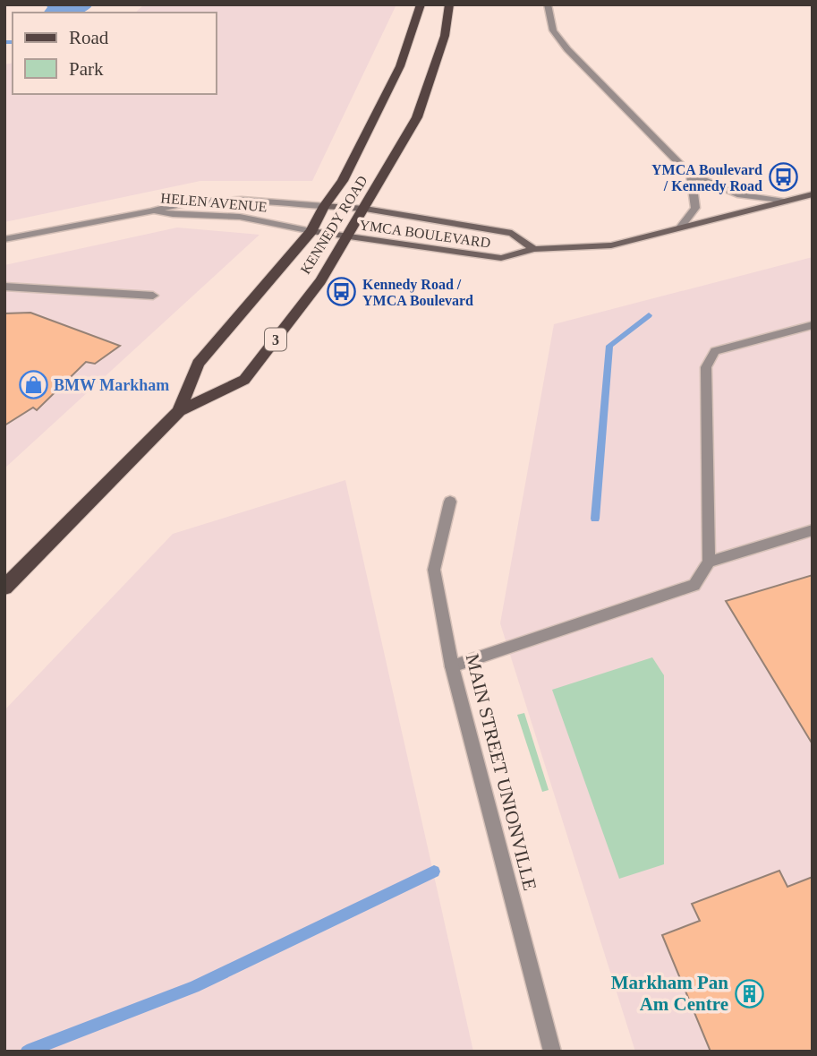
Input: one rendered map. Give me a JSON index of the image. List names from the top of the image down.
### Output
{
  "streets": {
    "main road": ["KENNEDY ROAD", "YMCA BOULEVARD", "3"],
    "street": ["HELEN AVENUE", "MAIN STREET UNIONVILLE"]
  },
  "crossings": [
    ["HELEN AVENUE", "KENNEDY ROAD"],
    ["HELEN AVENUE", "YMCA BOULEVARD"],
    ["KENNEDY ROAD", "YMCA BOULEVARD"]
  ],
  "places": {
    "bus stop": ["YMCA Boulevard / Kennedy Road", "Kennedy Road / YMCA Boulevard"],
    "shop": ["BMW Markham"],
    "building": ["Markham Pan Am Centre"]
  },
  "legend": ["Road", "Park"]
}
